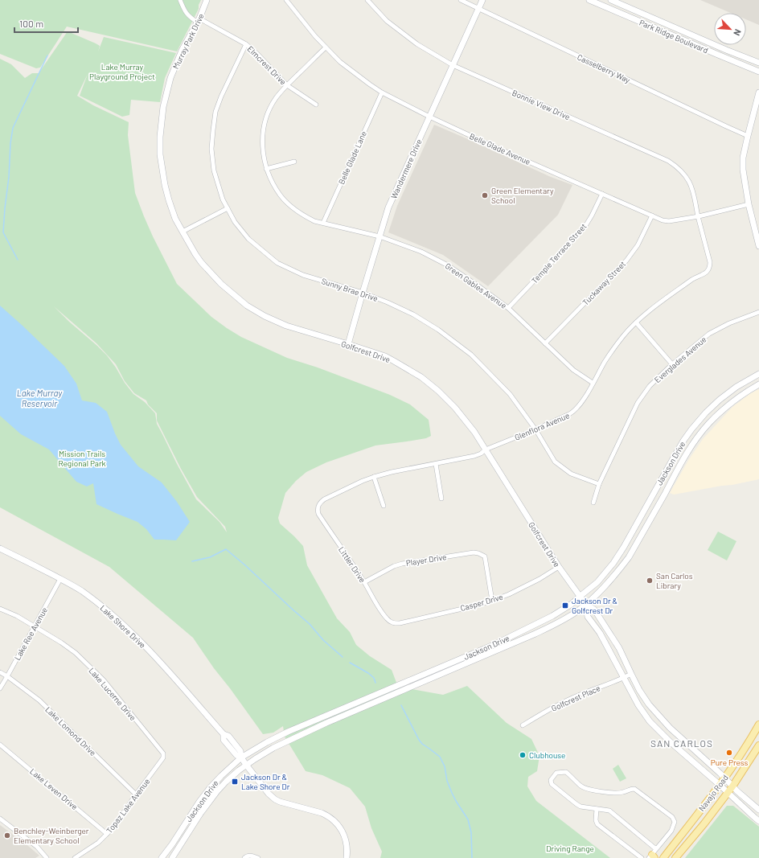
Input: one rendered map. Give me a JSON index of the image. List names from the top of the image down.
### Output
{
  "streets": {
    "main road": [
      "Park Ridge Boulevard",
      "Murray Park Drive",
      "Wandermere Drive",
      "Golfcrest Drive",
      "Jackson Drive",
      "Lake Shore Drive",
      "Navajo Road"
    ],
    "street": [
      "Elmcrest Drive",
      "Casselberry Way",
      "Bonnie View Drive",
      "Belle Glade Avenue",
      "Belle Glade Lane",
      "Temple Terrace Street",
      "Tuckaway Street",
      "Green Gables Avenue",
      "Sunny Brae Drive",
      "Everglades Avenue",
      "Glenflora Avenue",
      "Player Drive",
      "Littler Drive",
      "Casper Drive",
      "Lake Ree Avenue",
      "Lake Lucerne Drive",
      "Golfcrest Place",
      "Lake Lomond Drive",
      "Lake Leven Drive",
      "Topaz Lake Avenue"
    ]
  },
  "crossings": [
    ["Murray Park Drive", "Elmcrest Drive"],
    ["Murray Park Drive", "Golfcrest Drive"],
    ["Elmcrest Drive", "Green Gables Avenue"],
    ["Elmcrest Drive", "Sunny Brae Drive"],
    ["Casselberry Way", "Wandermere Drive"],
    ["Bonnie View Drive", "Belle Glade Avenue"],
    ["Bonnie View Drive", "Wandermere Drive"],
    ["Bonnie View Drive", "Glenflora Avenue"],
    ["Belle Glade Avenue", "Belle Glade Lane"],
    ["Belle Glade Avenue", "Wandermere Drive"],
    ["Belle Glade Avenue", "Temple Terrace Street"],
    ["Belle Glade Avenue", "Tuckaway Street"],
    ["Belle Glade Avenue", "Green Gables Avenue"],
    ["Belle Glade Avenue", "Glenflora Avenue"],
    ["Belle Glade Lane", "Green Gables Avenue"],
    ["Wandermere Drive", "Green Gables Avenue"],
    ["Wandermere Drive", "Sunny Brae Drive"],
    ["Wandermere Drive", "Golfcrest Drive"],
    ["Temple Terrace Street", "Green Gables Avenue"],
    ["Tuckaway Street", "Green Gables Avenue"],
    ["Green Gables Avenue", "Glenflora Avenue"],
    ["Sunny Brae Drive", "Everglades Avenue"],
    ["Sunny Brae Drive", "Glenflora Avenue"],
    ["Golfcrest Drive", "Glenflora Avenue"],
    ["Golfcrest Drive", "Jackson Drive"],
    ["Golfcrest Drive", "Casper Drive"],
    ["Golfcrest Drive", "Golfcrest Place"],
    ["Golfcrest Drive", "Navajo Road"],
    ["Glenflora Avenue", "Littler Drive"],
    ["Jackson Drive", "Lake Shore Drive"],
    ["Player Drive", "Littler Drive"],
    ["Player Drive", "Casper Drive"],
    ["Littler Drive", "Casper Drive"],
    ["Lake Shore Drive", "Lake Ree Avenue"],
    ["Lake Ree Avenue", "Lake Lucerne Drive"],
    ["Lake Ree Avenue", "Lake Lomond Drive"],
    ["Lake Lucerne Drive", "Topaz Lake Avenue"],
    ["Lake Lomond Drive", "Topaz Lake Avenue"],
    ["Lake Leven Drive", "Topaz Lake Avenue"]
  ],
  "districts": ["SAN CARLOS"],
  "water": ["Lake Murray Reservoir"],
  "parks": ["Lake Murray Playground Project", "Mission Trails Regional Park", "Driving Range"],
  "places": {
    "other": [
      "Green Elementary School",
      "San Carlos Library",
      "Pure Press",
      "Clubhouse",
      "Benchley-Weinberger Elementary School"
    ],
    "transit": ["Jackson Dr & Golfcrest Dr", "Jackson Dr & Lake Shore Dr"]
  },
  "scale_bar": "100 m",
  "north": "bottom right"
}
